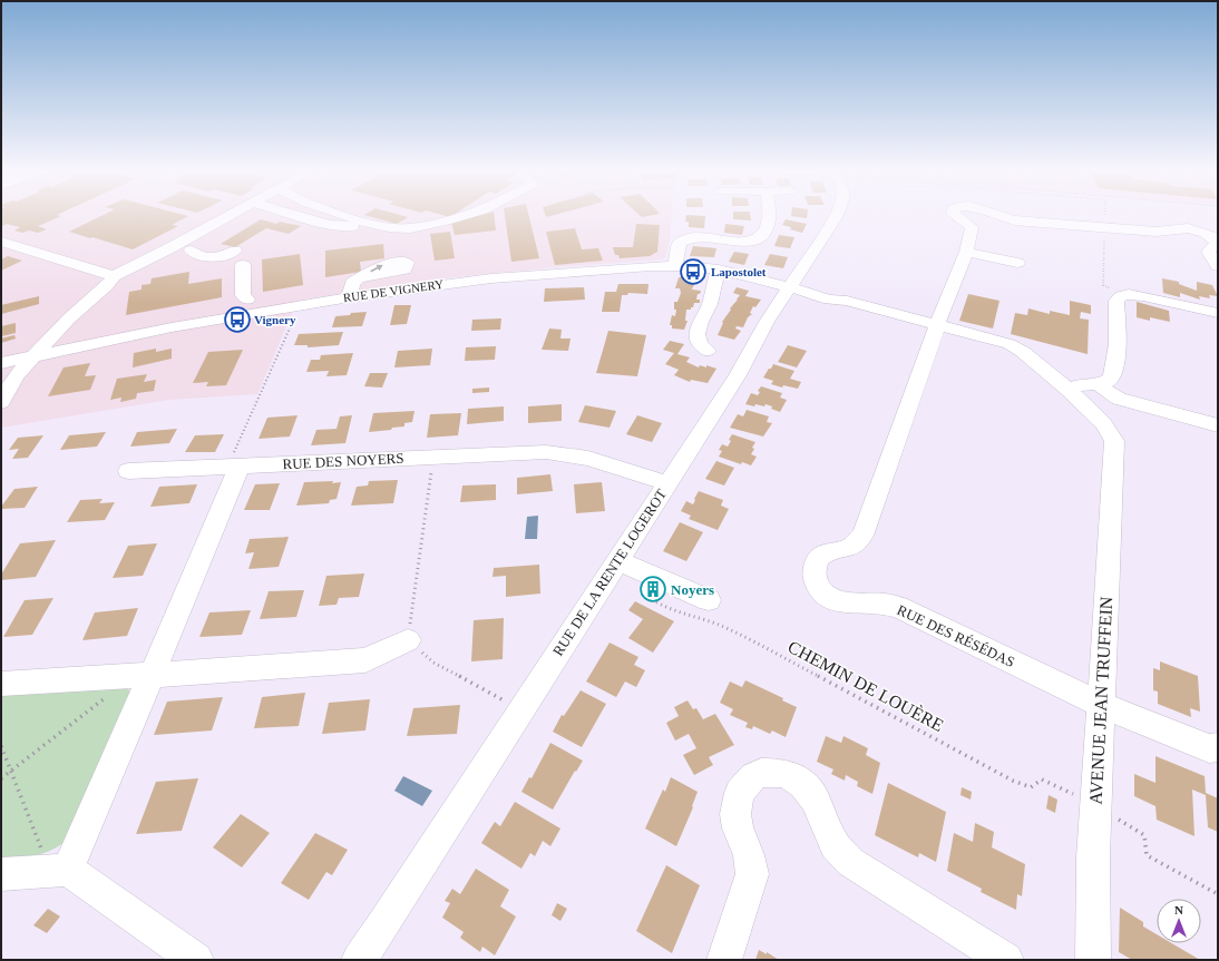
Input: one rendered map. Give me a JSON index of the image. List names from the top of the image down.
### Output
{
  "streets": {
    "street": [
      "RUE DE VIGNERY",
      "RUE DES NOYERS",
      "RUE DE LA RENTE LOGEROT",
      "RUE DES RÉSÉDAS",
      "AVENUE JEAN TRUFFEIN"
    ],
    "path": ["CHEMIN DE LOUÈRE"]
  },
  "crossings": [
    ["RUE DE VIGNERY", "RUE DE LA RENTE LOGEROT"],
    ["RUE DE VIGNERY", "RUE DES RÉSÉDAS"],
    ["RUE DE VIGNERY", "AVENUE JEAN TRUFFEIN"],
    ["RUE DES NOYERS", "RUE DE LA RENTE LOGEROT"],
    ["RUE DE LA RENTE LOGEROT", "CHEMIN DE LOUÈRE"],
    ["RUE DES RÉSÉDAS", "AVENUE JEAN TRUFFEIN"],
    ["CHEMIN DE LOUÈRE", "AVENUE JEAN TRUFFEIN"]
  ],
  "places": {
    "bus stop": ["Lapostolet", "Vignery"],
    "building": ["Noyers"]
  },
  "north": "top"
}
